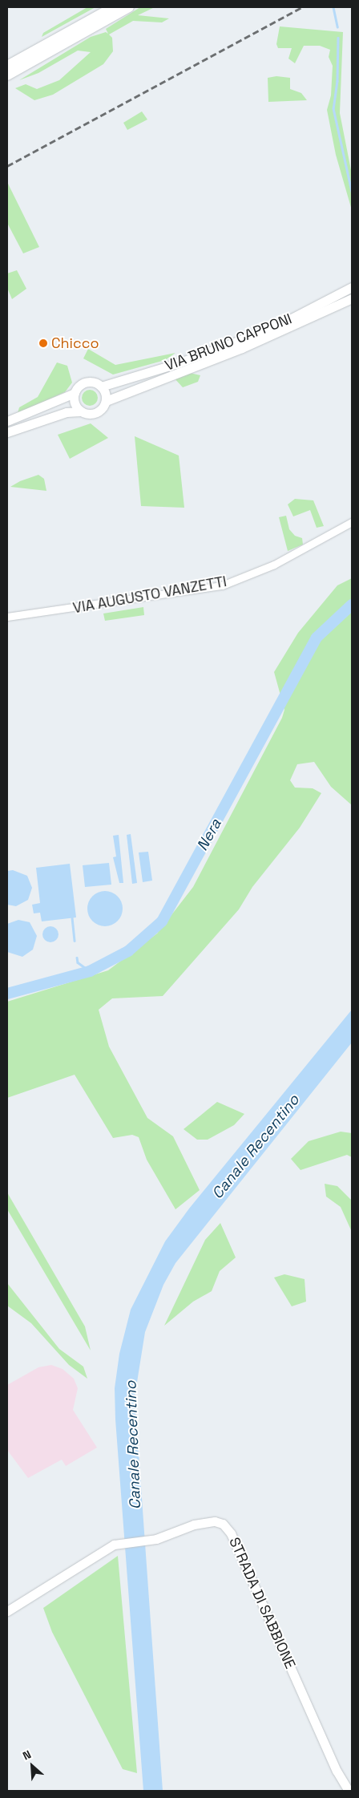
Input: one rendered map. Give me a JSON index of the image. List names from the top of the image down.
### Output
{
  "streets": {
    "main road": ["VIA BRUNO CAPPONI", "STRADA DI SABBIONE"],
    "street": ["VIA AUGUSTO VANZETTI"]
  },
  "water": ["Nera", "Canale Recentino"],
  "places": ["Chicco"],
  "north": "top left"
}
